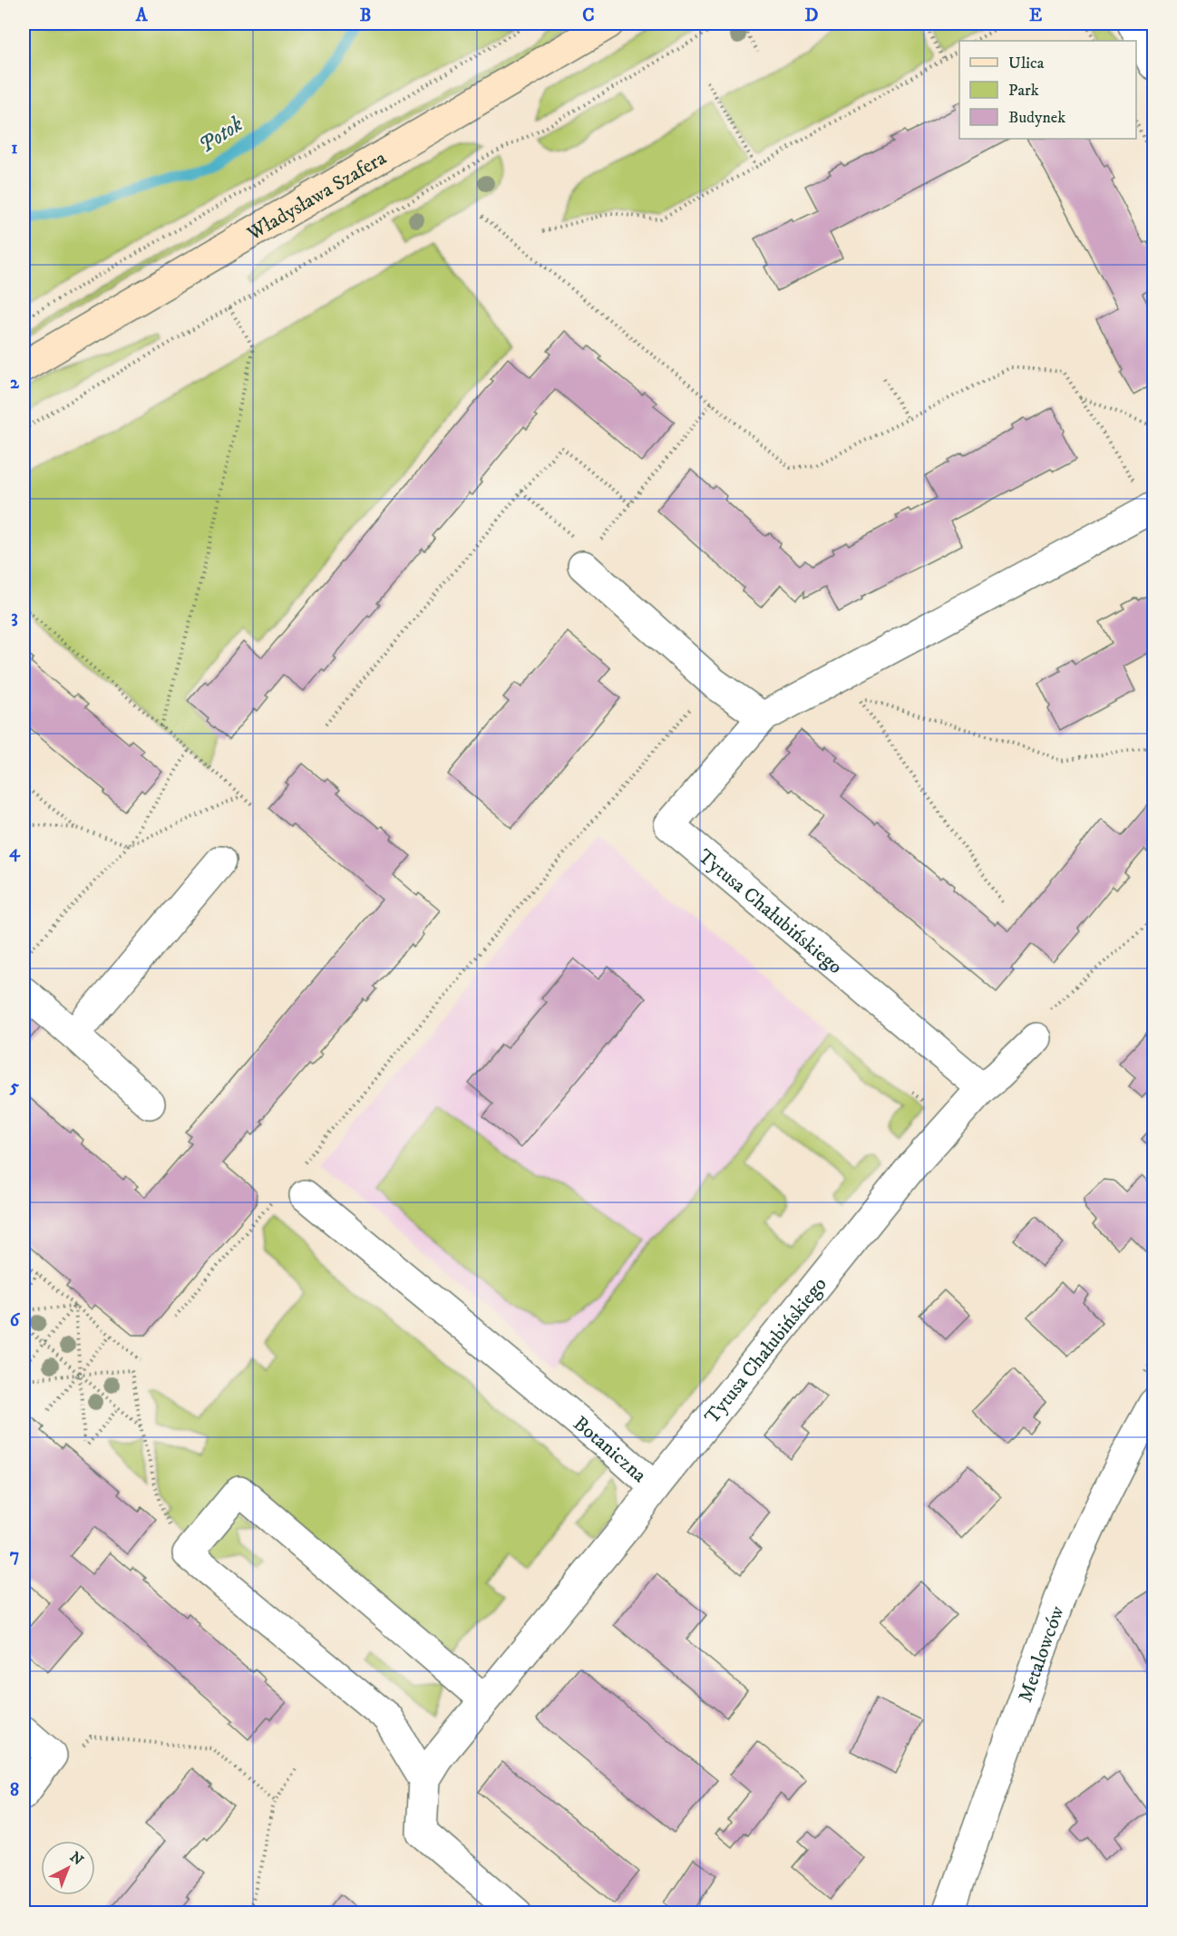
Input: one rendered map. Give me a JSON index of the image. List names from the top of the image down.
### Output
{
  "streets": {
    "street": [
      "Władysława Szafera",
      "Tytusa Chałubińskiego",
      "Botaniczna",
      "Metalowców"
    ]
  },
  "crossings": [
    ["Tytusa Chałubińskiego", "Botaniczna"]
  ],
  "water": ["Potok"],
  "legend": ["Ulica", "Park", "Budynek"],
  "north": "top right",
  "grid": {
    "columns": [
      "A",
      "B",
      "C",
      "D",
      "E"
    ],
    "rows": [
      "1",
      "2",
      "3",
      "4",
      "5",
      "6",
      "7",
      "8"
    ]
  }
}
